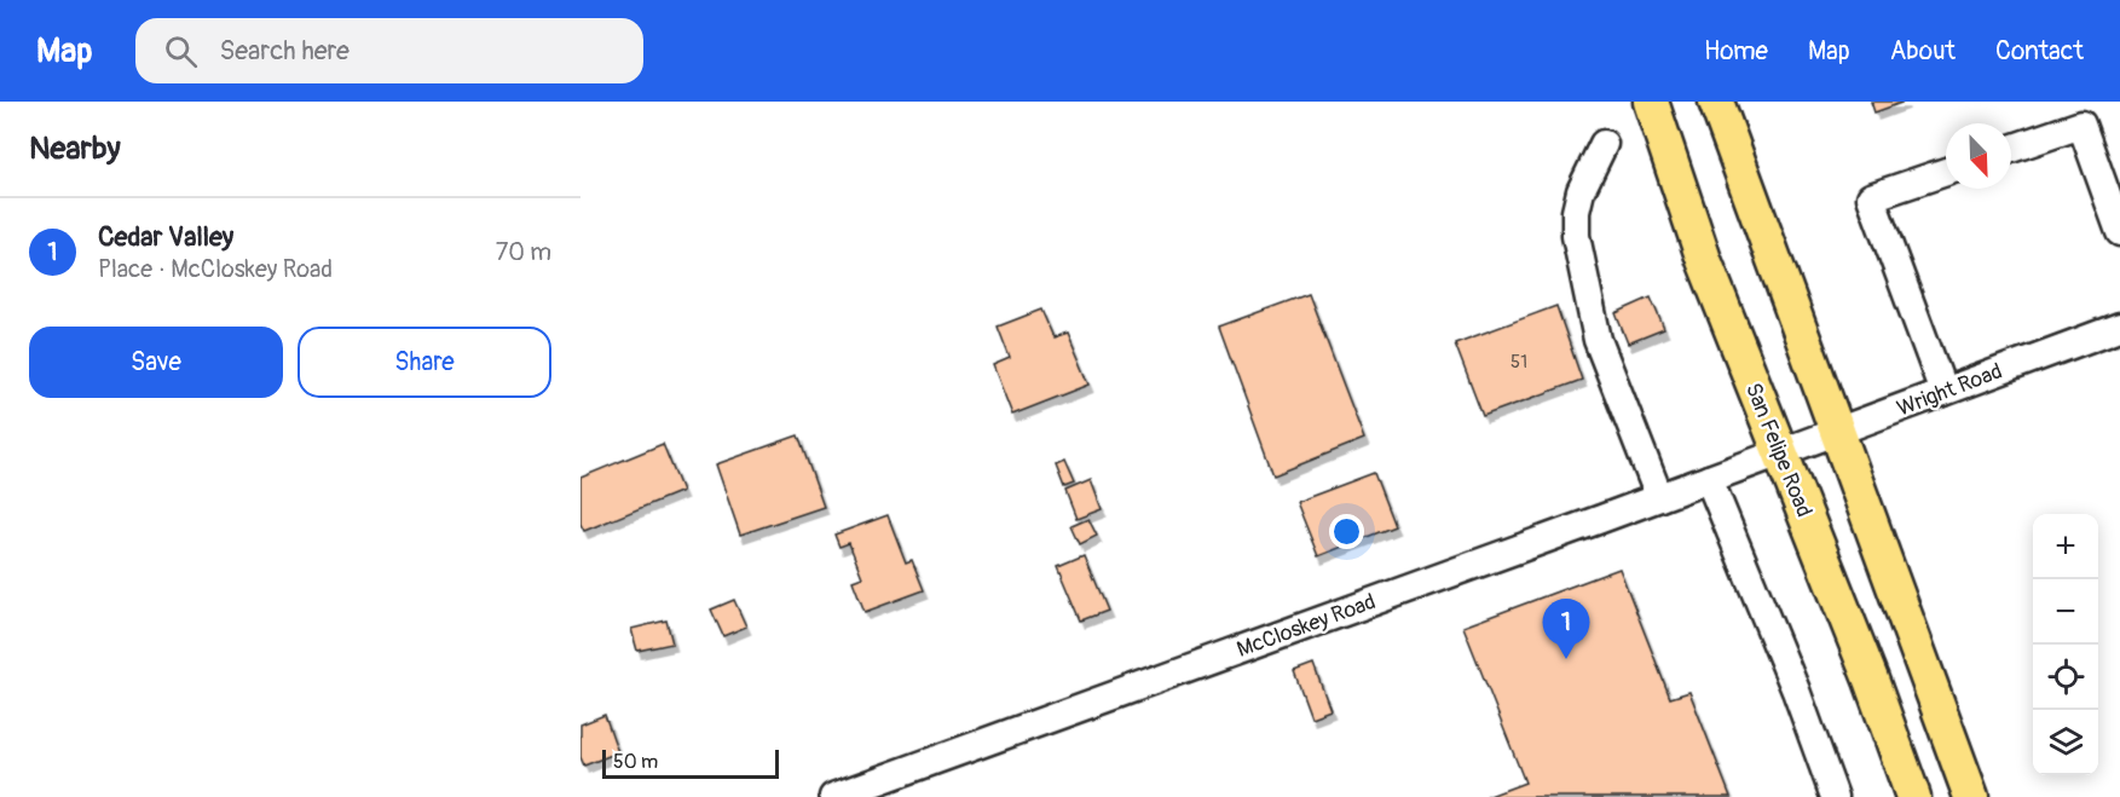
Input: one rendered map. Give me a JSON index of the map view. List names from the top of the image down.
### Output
{
  "streets": {
    "main road": ["San Felipe Road"],
    "street": ["Wright Road", "McCloskey Road"]
  },
  "crossings": [
    ["Wright Road", "San Felipe Road"],
    ["Wright Road", "McCloskey Road"],
    ["San Felipe Road", "McCloskey Road"]
  ],
  "house_numbers": ["51"],
  "scale_bar": "50 m",
  "north": "bottom right",
  "page": {
    "header": "Map",
    "search": "Search here",
    "nav": [
      "Home",
      "Map",
      "About",
      "Contact"
    ],
    "heading": "Nearby",
    "list": [
      {
        "mark": "1",
        "name": "Cedar Valley",
        "note": "Place · McCloskey Road",
        "value": "70 m"
      }
    ],
    "buttons": ["Save", "Share"],
    "map_buttons": ["+", "−"],
    "pins": "1",
    "scale": "50 m"
  }
}
